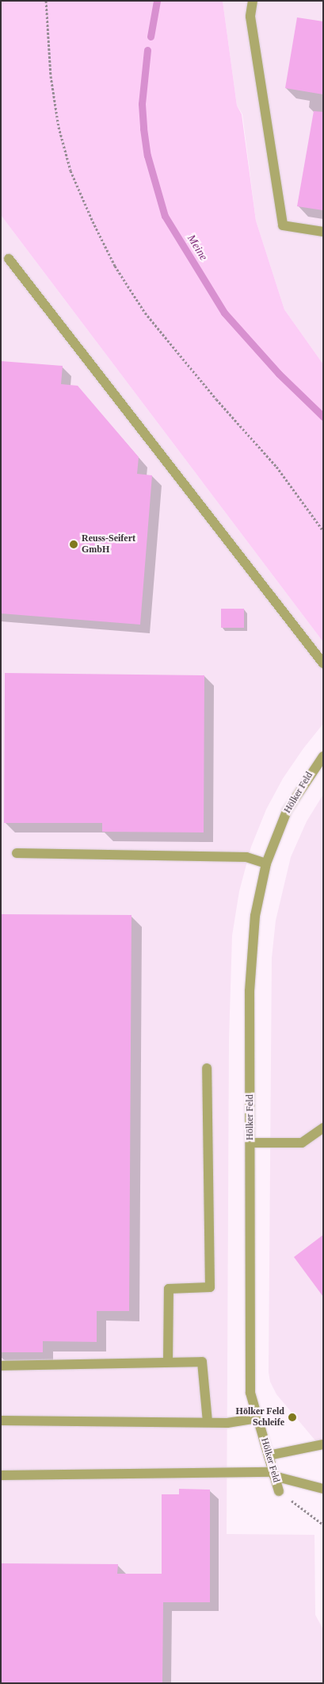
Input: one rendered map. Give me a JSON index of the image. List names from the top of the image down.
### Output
{
  "streets": {
    "street": ["Hölker Feld"]
  },
  "water": ["Meine"],
  "places": ["Reuss-Seifert GmbH", "Hölker Feld Schleife"]
}
